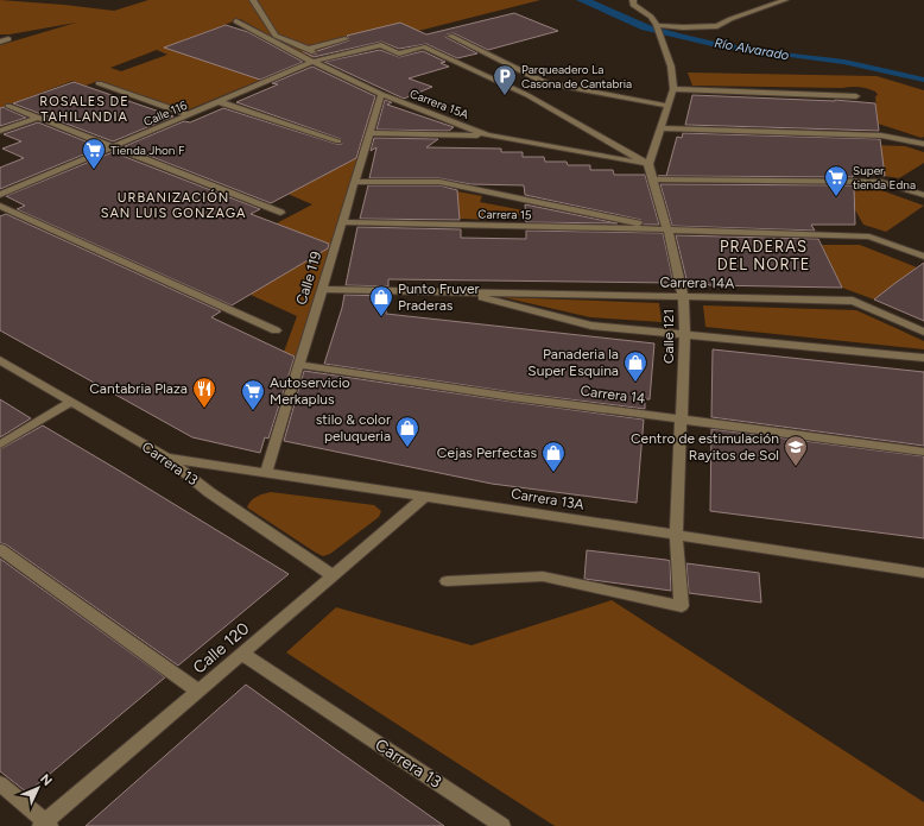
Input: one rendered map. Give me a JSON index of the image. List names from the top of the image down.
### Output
{
  "streets": {
    "street": [
      "Carrera 15A",
      "Calle 116",
      "Carrera 15",
      "Calle 119",
      "Carrera 14A",
      "Calle 121",
      "Carrera 14",
      "Carrera 13",
      "Carrera 13A",
      "Calle 120"
    ]
  },
  "crossings": [
    ["Carrera 15A", "Calle 116"],
    ["Carrera 15A", "Calle 119"],
    ["Carrera 15A", "Calle 121"],
    ["Calle 116", "Calle 121"],
    ["Carrera 15", "Calle 119"],
    ["Carrera 15", "Calle 121"],
    ["Calle 119", "Carrera 14A"],
    ["Calle 119", "Carrera 14"],
    ["Calle 119", "Carrera 13A"],
    ["Carrera 14A", "Calle 121"],
    ["Calle 121", "Carrera 14"],
    ["Calle 121", "Carrera 13A"],
    ["Carrera 13", "Carrera 13A"],
    ["Carrera 13", "Calle 120"],
    ["Carrera 13A", "Calle 120"]
  ],
  "districts": ["ROSALES DE TAHILANDIA", "URBANIZACIÓN SAN LUIS GONZAGA", "PRADERAS DEL NORTE"],
  "water": ["Río Alvarado"],
  "places": {
    "parking": ["Parqueadero La Casona de Cantabria"],
    "supermarket": ["Tienda Jhon F", "Super tienda Edna", "Autoservicio Merkaplus"],
    "shop": [
      "Punto Fruver Praderas",
      "Panaderia la Super Esquina",
      "stilo & color peluqueria",
      "Cejas Perfectas"
    ],
    "restaurant": ["Cantabria Plaza"],
    "school or university": ["Centro de estimulación Rayitos de Sol"]
  },
  "north": "top right"
}
